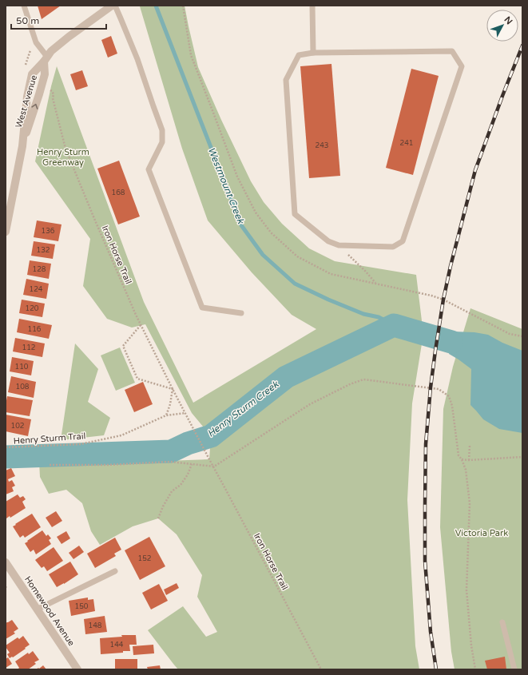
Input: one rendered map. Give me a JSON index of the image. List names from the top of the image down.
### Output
{
  "streets": {
    "street": ["West Avenue", "Homewood Avenue"],
    "path": ["Iron Horse Trail", "Henry Sturm Trail"]
  },
  "crossings": [
    ["Iron Horse Trail", "Henry Sturm Trail"]
  ],
  "water": ["Westmount Creek", "Henry Sturm Creek"],
  "parks": ["Henry Sturm Greenway", "Victoria Park"],
  "house_numbers": [
    "241",
    "243",
    "168",
    "136",
    "132",
    "128",
    "124",
    "120",
    "116",
    "112",
    "110",
    "108",
    "102",
    "152",
    "150",
    "148",
    "144"
  ],
  "scale_bar": "50 m",
  "north": "top right"
}
